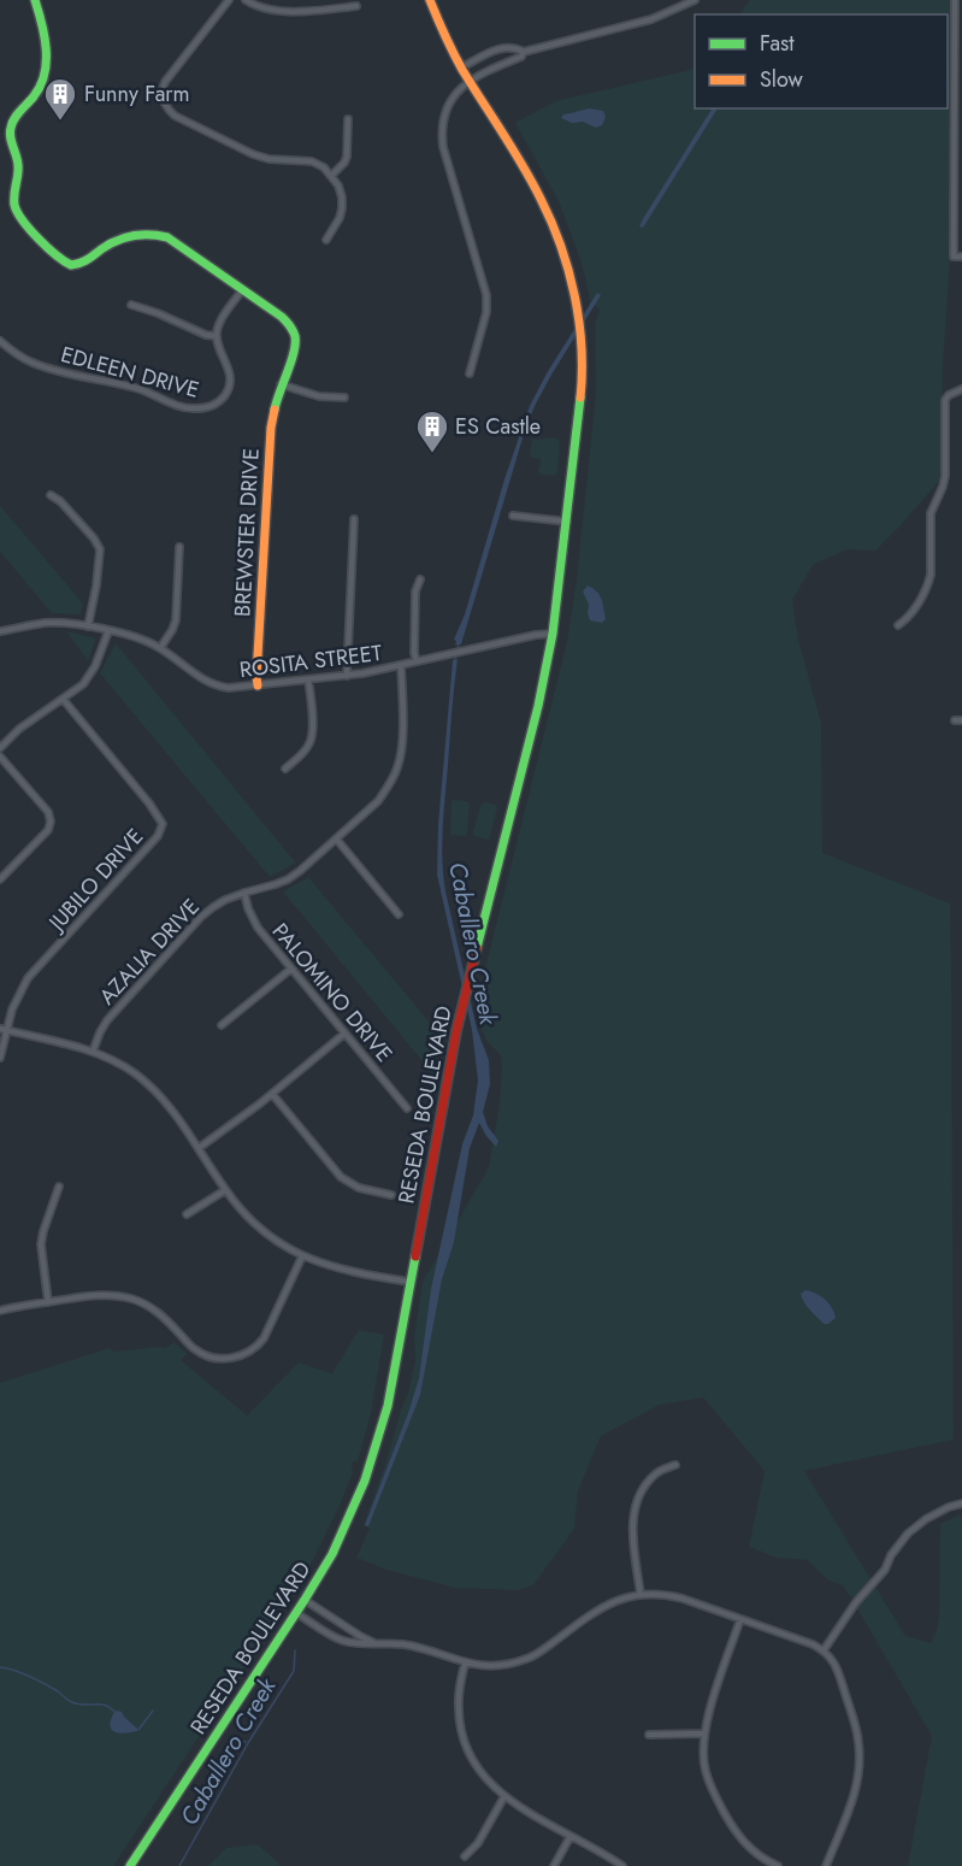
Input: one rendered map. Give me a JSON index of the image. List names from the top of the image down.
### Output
{
  "streets": {
    "main road": ["BREWSTER DRIVE", "RESEDA BOULEVARD"],
    "street": [
      "EDLEEN DRIVE",
      "ROSITA STREET",
      "JUBILO DRIVE",
      "AZALIA DRIVE",
      "PALOMINO DRIVE"
    ]
  },
  "crossings": [
    ["BREWSTER DRIVE", "ROSITA STREET"],
    ["ROSITA STREET", "AZALIA DRIVE"],
    ["ROSITA STREET", "RESEDA BOULEVARD"],
    ["AZALIA DRIVE", "PALOMINO DRIVE"]
  ],
  "water": ["Caballero Creek"],
  "places": {
    "building": ["Funny Farm", "ES Castle"]
  },
  "legend": ["Fast", "Slow"]
}
